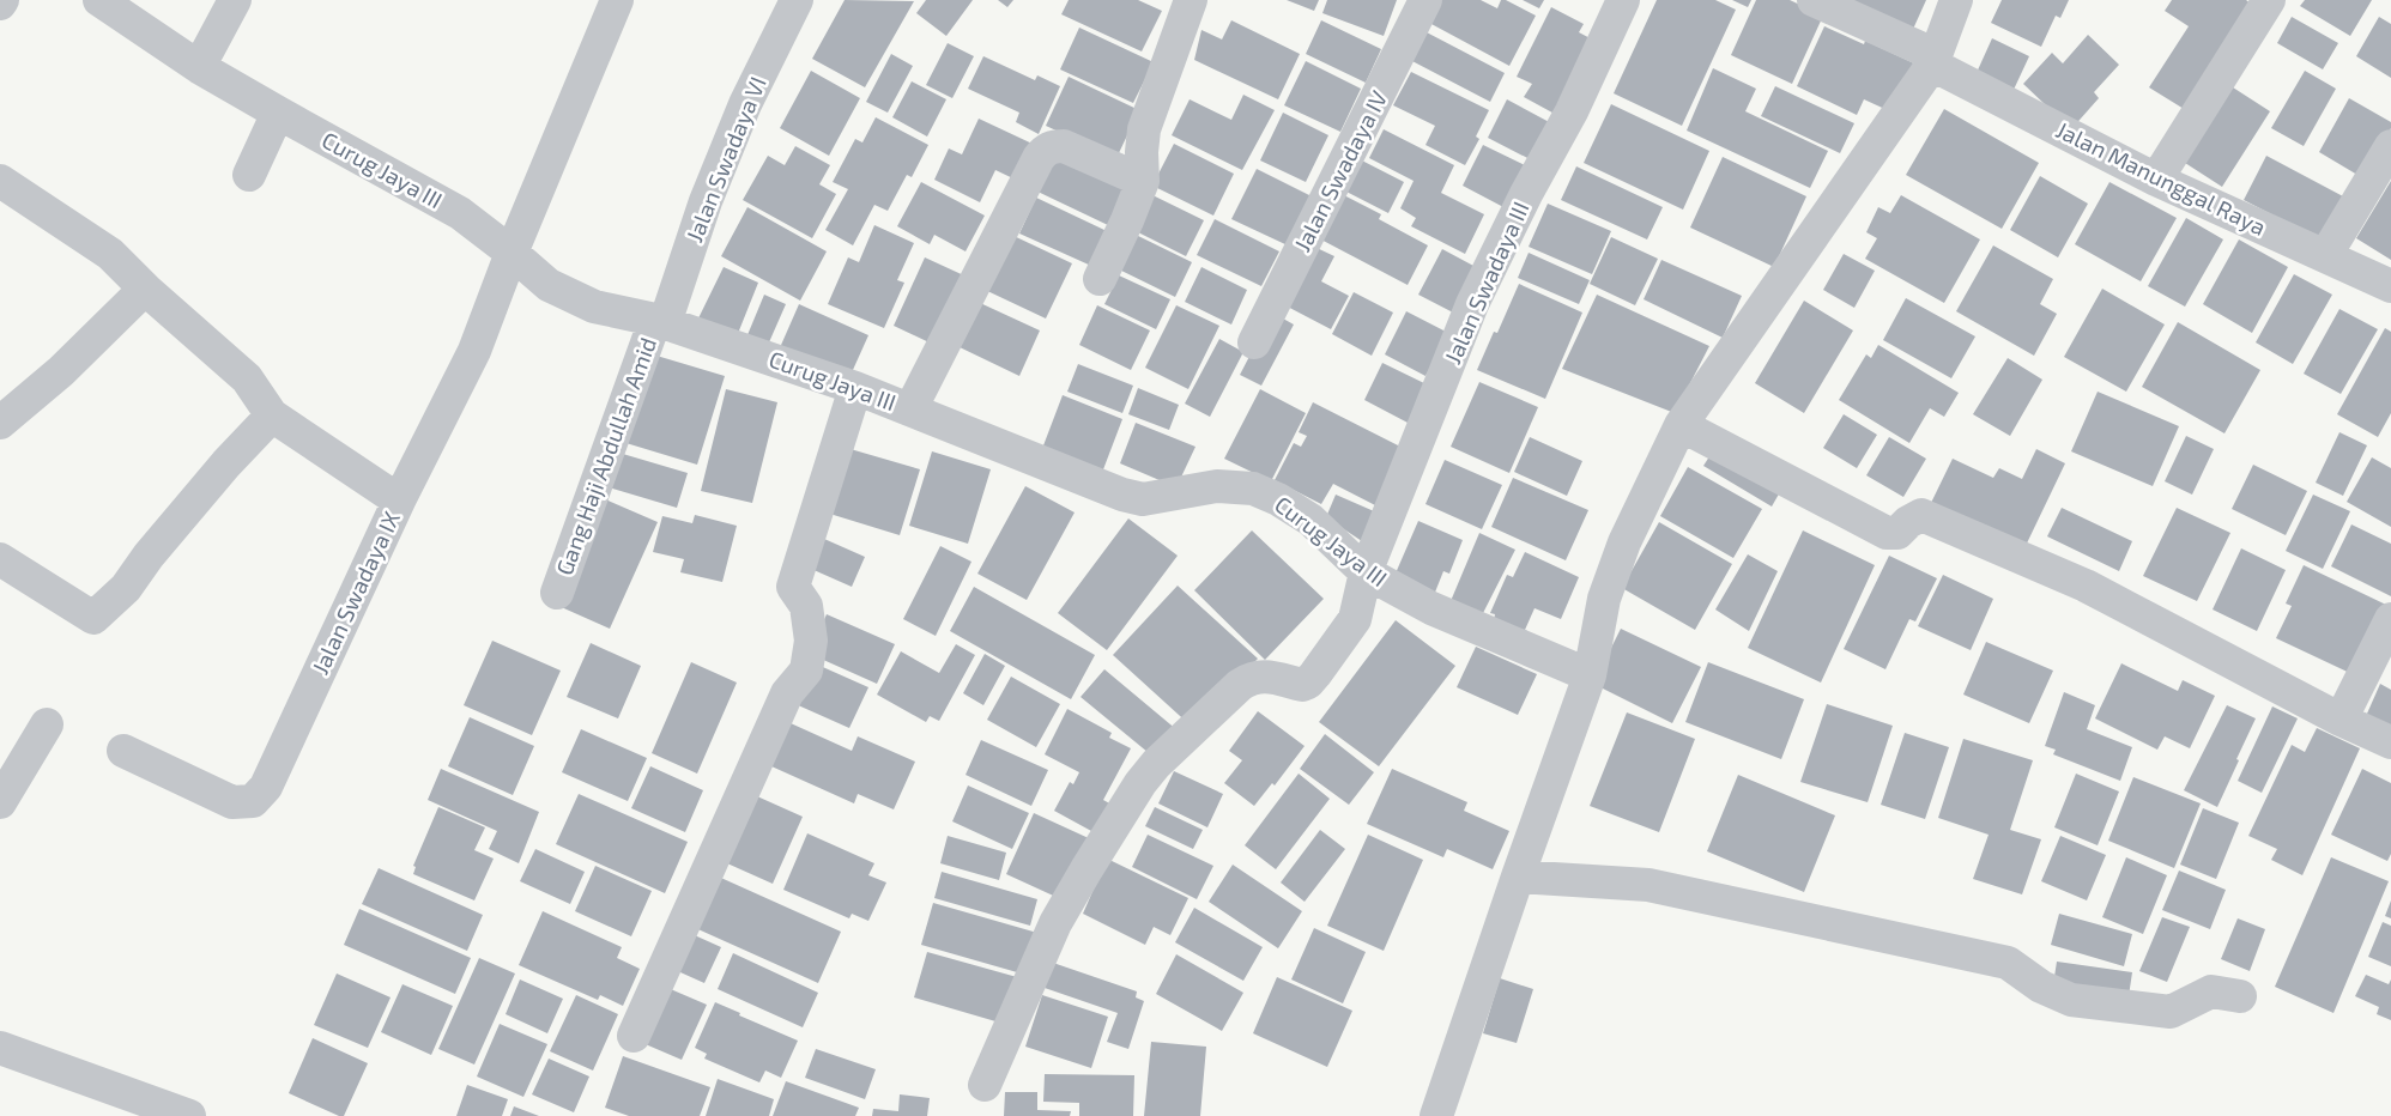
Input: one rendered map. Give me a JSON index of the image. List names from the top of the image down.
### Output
{
  "streets": {
    "street": [
      "Jalan Swadaya VI",
      "Curug Jaya III",
      "Jalan Swadaya IV",
      "Jalan Manunggal Raya",
      "Jalan Swadaya III",
      "Gang Haji Abdullah Amid",
      "Jalan Swadaya IX"
    ]
  },
  "crossings": [
    ["Jalan Swadaya VI", "Curug Jaya III"],
    ["Jalan Swadaya VI", "Gang Haji Abdullah Amid"],
    ["Curug Jaya III", "Jalan Swadaya III"],
    ["Curug Jaya III", "Gang Haji Abdullah Amid"],
    ["Curug Jaya III", "Jalan Swadaya IX"]
  ]
}
